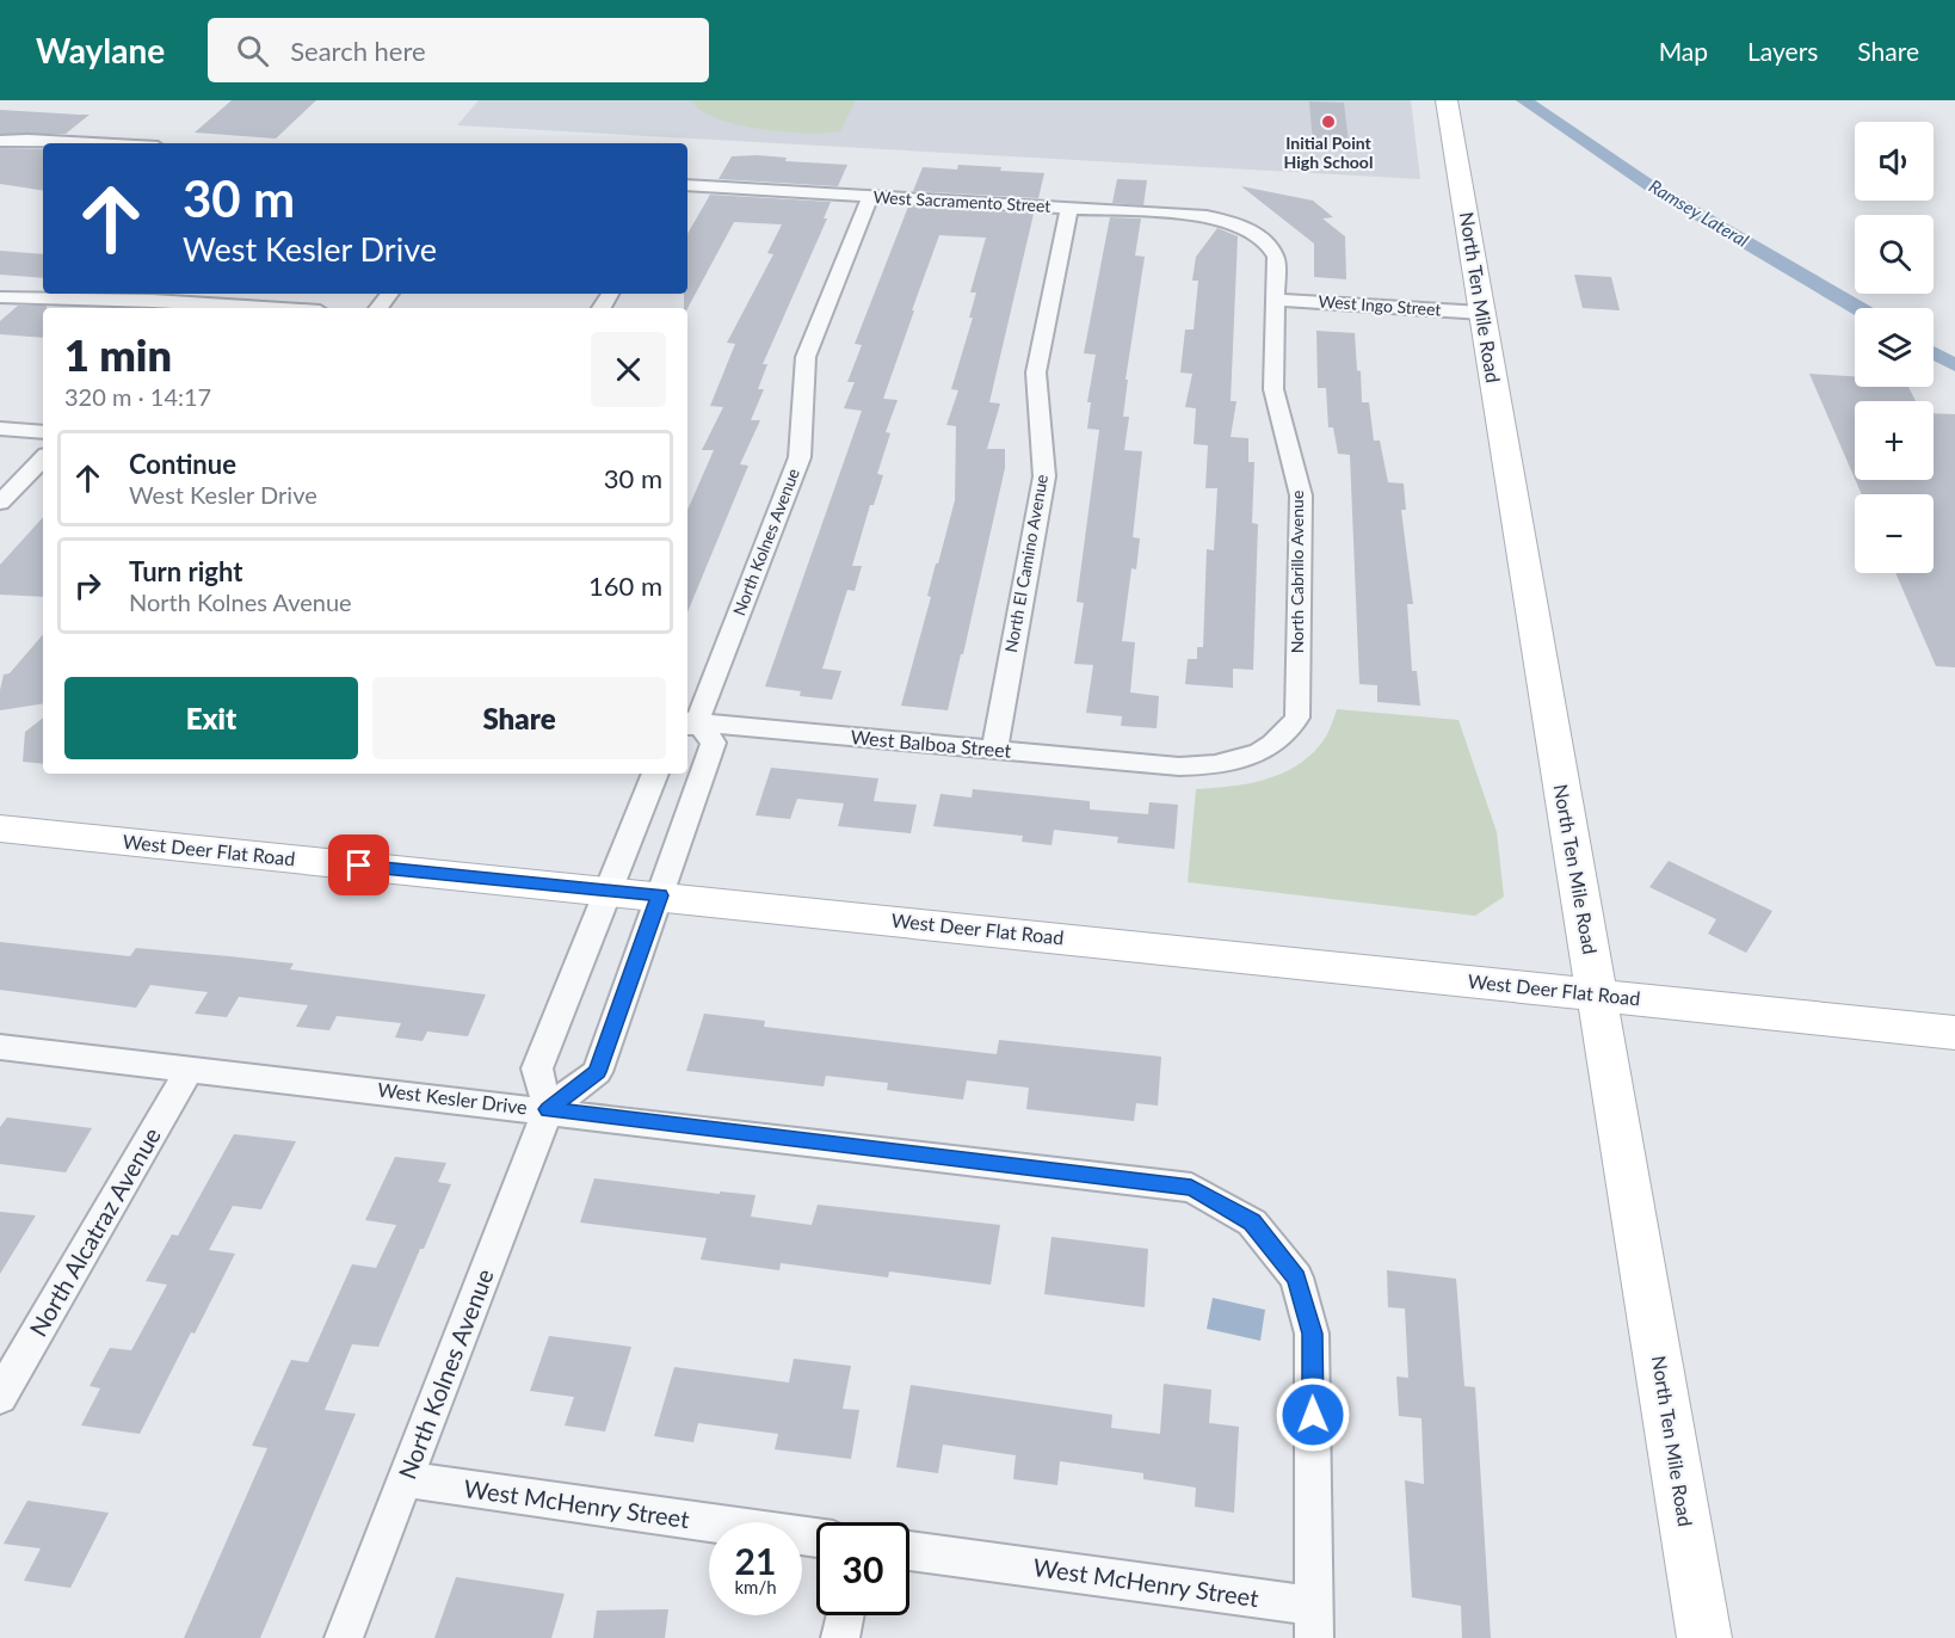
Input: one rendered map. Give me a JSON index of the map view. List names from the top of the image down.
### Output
{
  "streets": {
    "main road": ["North Ten Mile Road", "West Deer Flat Road"],
    "street": [
      "West Sacramento Street",
      "West Ingo Street",
      "North Kolnes Avenue",
      "North El Camino Avenue",
      "North Cabrillo Avenue",
      "West Balboa Street",
      "West Kesler Drive",
      "North Alcatraz Avenue",
      "West McHenry Street"
    ]
  },
  "crossings": [
    ["West Sacramento Street", "North Kolnes Avenue"],
    ["West Sacramento Street", "North El Camino Avenue"],
    ["West Sacramento Street", "North Cabrillo Avenue"],
    ["North Ten Mile Road", "West Ingo Street"],
    ["North Ten Mile Road", "West Deer Flat Road"],
    ["West Ingo Street", "North Cabrillo Avenue"],
    ["North Kolnes Avenue", "West Balboa Street"],
    ["North Kolnes Avenue", "West Kesler Drive"],
    ["North Kolnes Avenue", "West McHenry Street"],
    ["North El Camino Avenue", "West Balboa Street"],
    ["North Cabrillo Avenue", "West Balboa Street"],
    ["West Kesler Drive", "North Alcatraz Avenue"],
    ["West Kesler Drive", "West McHenry Street"]
  ],
  "water": ["Ramsey Lateral"],
  "places": ["Initial Point High School"],
  "page": {
    "header": "Waylane",
    "search": "Search here",
    "nav": ["Map", "Layers", "Share"],
    "map_buttons": ["+", "−"],
    "turn": ["30 m", "West Kesler Drive"],
    "heading": ["1 min", "320 m · 14:17"],
    "list": [
      {
        "name": "Continue",
        "note": "West Kesler Drive",
        "value": "30 m"
      },
      {
        "name": "Turn right",
        "note": "North Kolnes Avenue",
        "value": "160 m"
      }
    ],
    "buttons": ["Exit", "Share"],
    "speed": "21 km/h",
    "limit": "30"
  }
}
